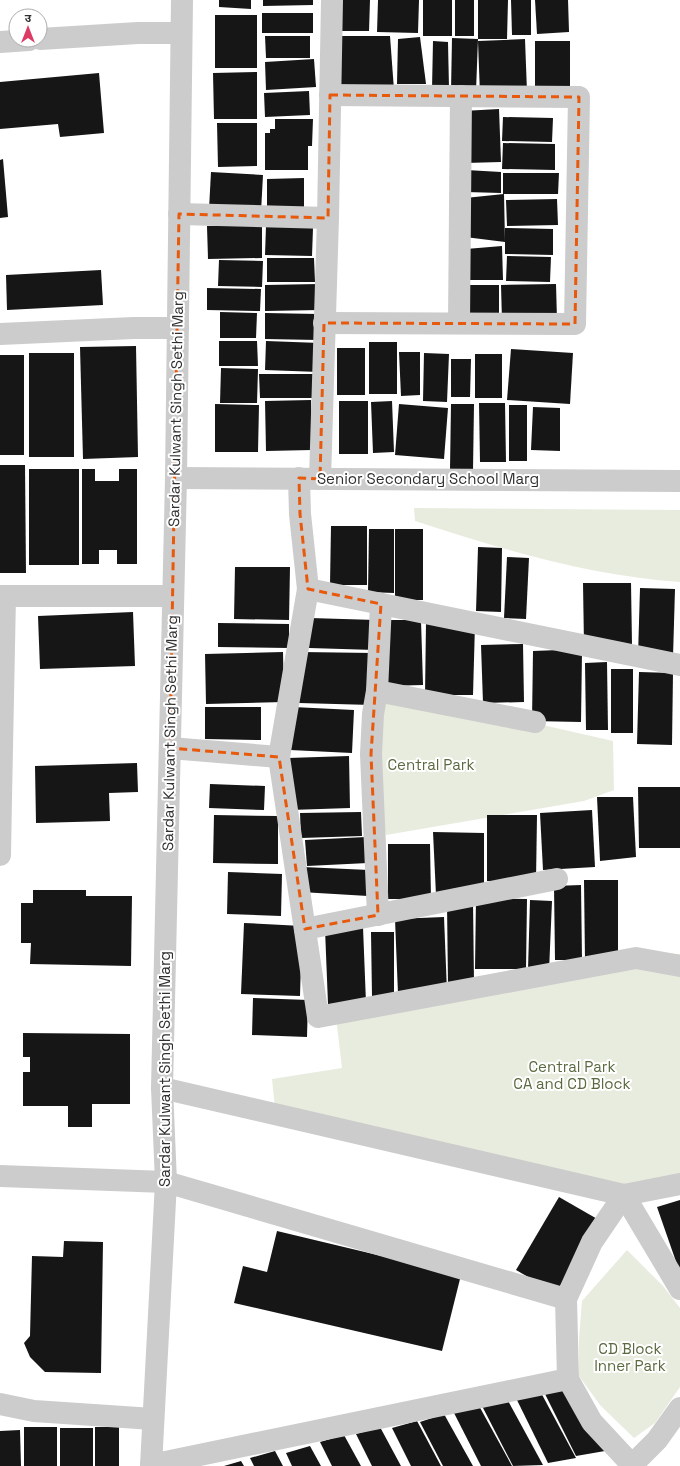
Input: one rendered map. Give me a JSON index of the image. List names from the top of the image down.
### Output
{
  "streets": {
    "street": ["Sardar Kulwant Singh Sethi Marg", "Senior Secondary School Marg"]
  },
  "crossings": [
    ["Sardar Kulwant Singh Sethi Marg", "Senior Secondary School Marg"]
  ],
  "parks": ["Central Park", "Central Park CA and CD Block", "CD Block Inner Park"],
  "north": "top"
}
